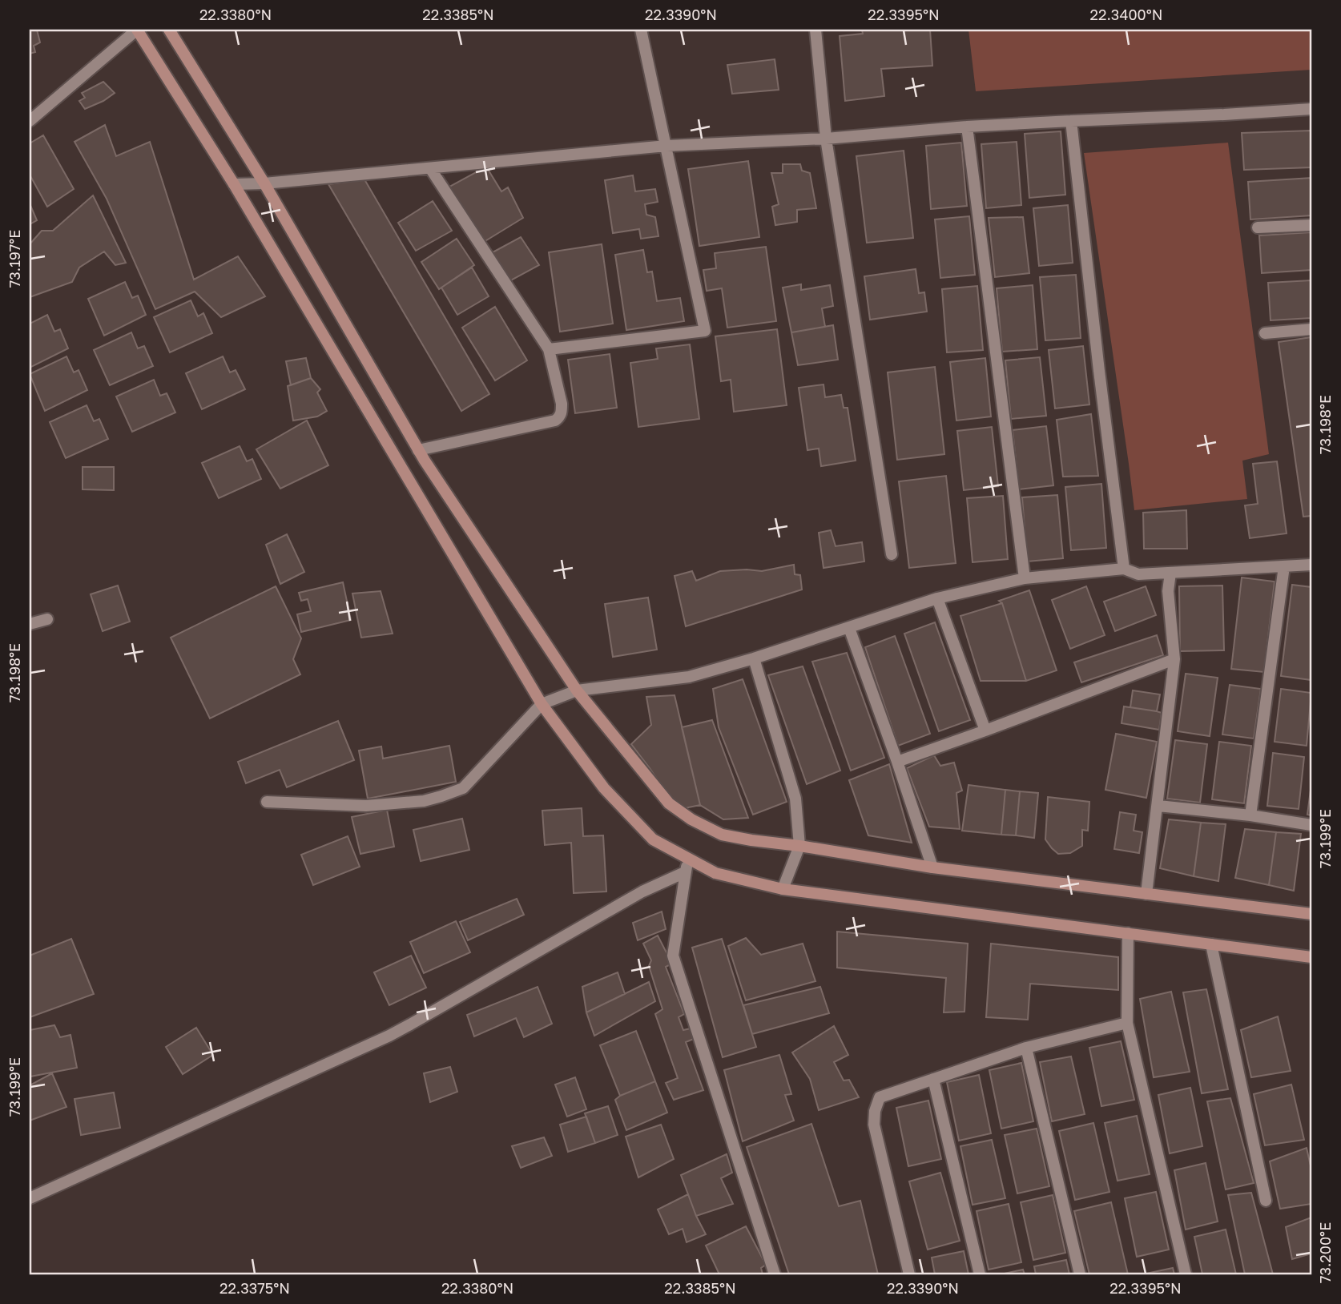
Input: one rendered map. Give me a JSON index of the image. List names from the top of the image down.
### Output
{
  "coordinates": [
    "22.3380°N",
    "22.3385°N",
    "22.3390°N",
    "22.3395°N",
    "22.3400°N",
    "73.197°E",
    "73.198°E",
    "73.199°E",
    "73.200°E",
    "22.3375°N"
  ]
}
